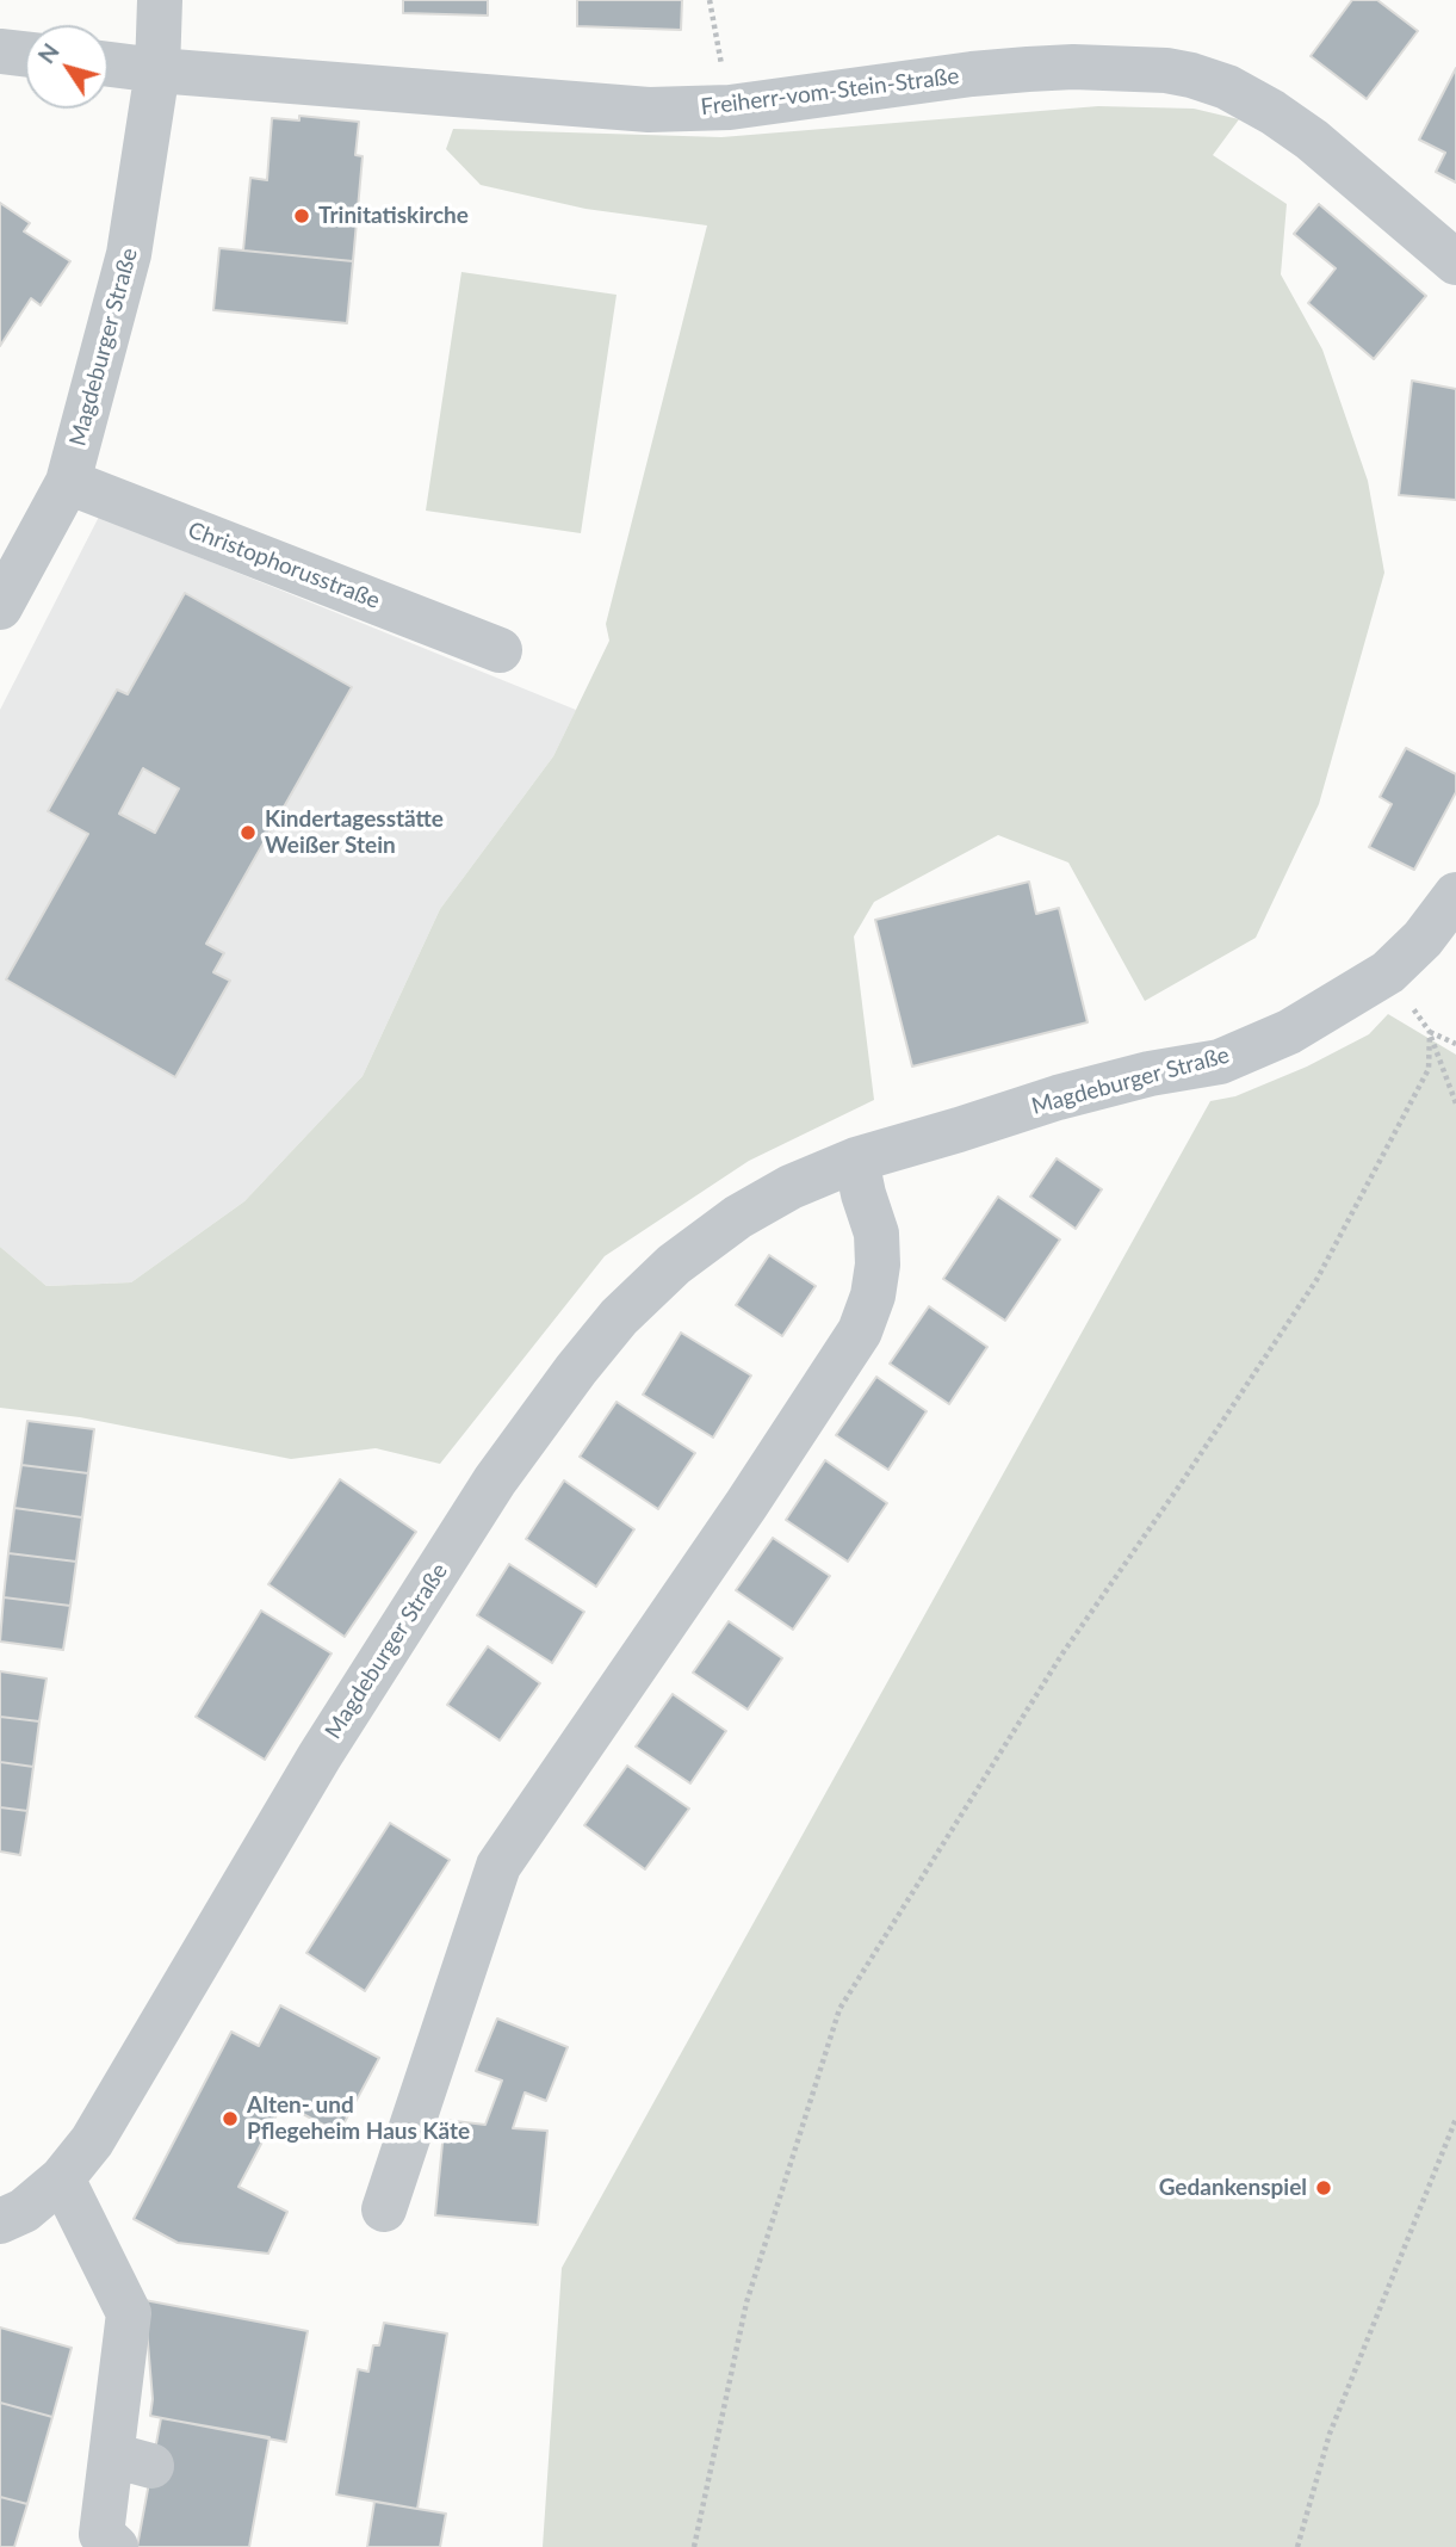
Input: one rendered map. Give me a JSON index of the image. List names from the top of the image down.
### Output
{
  "streets": {
    "street": ["Freiherr-vom-Stein-Straße", "Magdeburger Straße", "Christophorusstraße"]
  },
  "crossings": [
    ["Freiherr-vom-Stein-Straße", "Magdeburger Straße"],
    ["Magdeburger Straße", "Christophorusstraße"]
  ],
  "places": [
    "Trinitatiskirche",
    "Kindertagesstätte Weißer Stein",
    "Alten- und Pflegeheim Haus Käte",
    "Gedankenspiel"
  ],
  "north": "top left"
}
